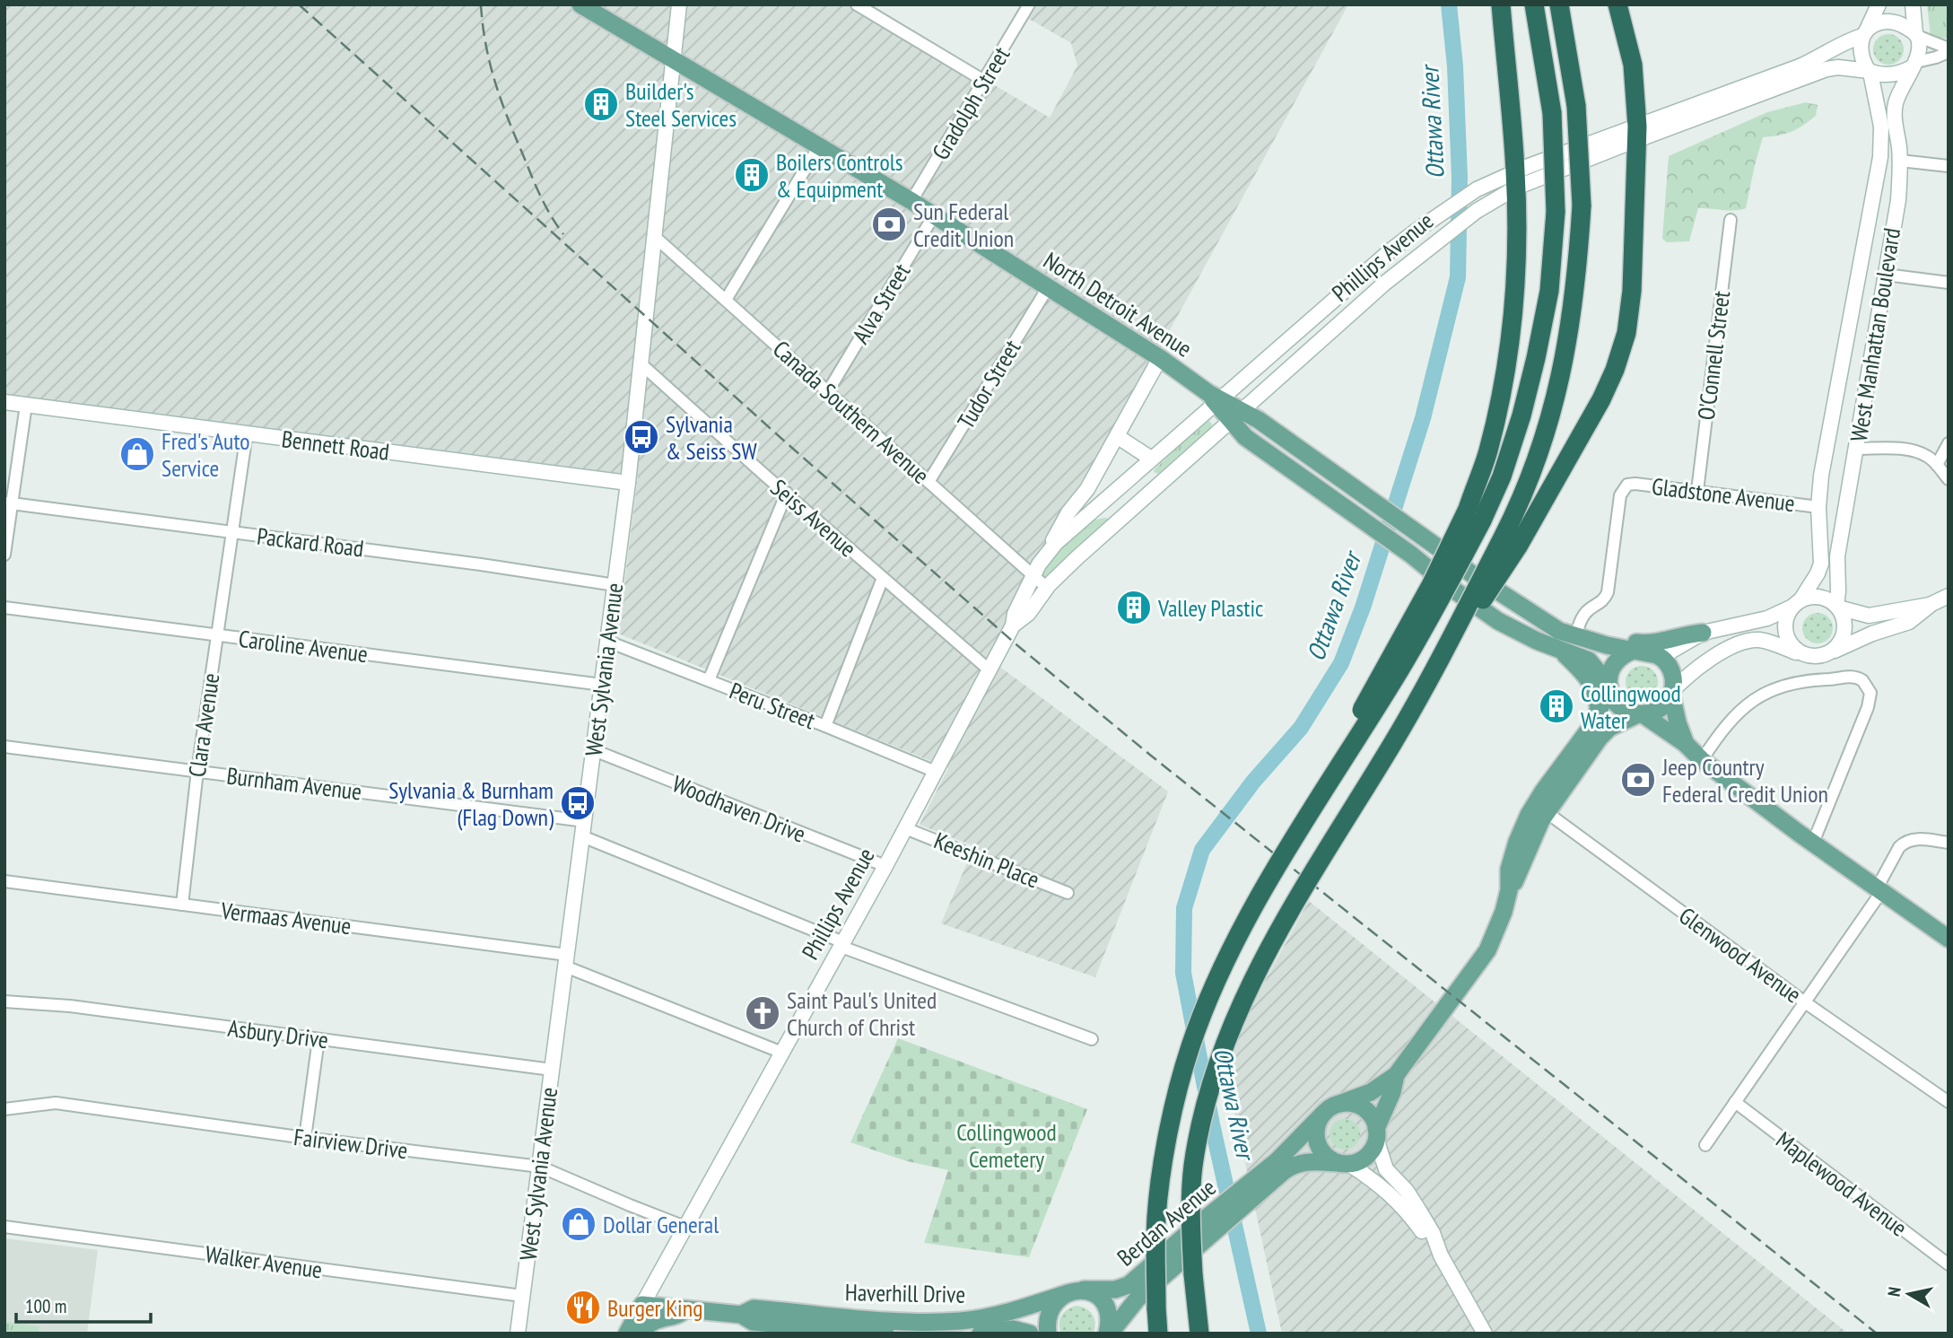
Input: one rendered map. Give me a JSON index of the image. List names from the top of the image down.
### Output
{
  "streets": {
    "main road": [
      "Phillips Avenue",
      "North Detroit Avenue",
      "West Manhattan Boulevard",
      "Bennett Road",
      "West Sylvania Avenue",
      "Berdan Avenue",
      "Haverhill Drive"
    ],
    "street": [
      "Gradolph Street",
      "Alva Street",
      "O'Connell Street",
      "Tudor Street",
      "Canada Southern Avenue",
      "Gladstone Avenue",
      "Seiss Avenue",
      "Packard Road",
      "Caroline Avenue",
      "Peru Street",
      "Clara Avenue",
      "Burnham Avenue",
      "Woodhaven Drive",
      "Keeshin Place",
      "Vermaas Avenue",
      "Glenwood Avenue",
      "Asbury Drive",
      "Fairview Drive",
      "Maplewood Avenue",
      "Walker Avenue"
    ]
  },
  "crossings": [
    ["Gradolph Street", "North Detroit Avenue"],
    ["Phillips Avenue", "North Detroit Avenue"],
    ["Phillips Avenue", "West Manhattan Boulevard"],
    ["Phillips Avenue", "Canada Southern Avenue"],
    ["Phillips Avenue", "Seiss Avenue"],
    ["Phillips Avenue", "Peru Street"],
    ["Phillips Avenue", "Woodhaven Drive"],
    ["Phillips Avenue", "Keeshin Place"],
    ["Phillips Avenue", "Vermaas Avenue"],
    ["Phillips Avenue", "Fairview Drive"],
    ["Phillips Avenue", "Haverhill Drive"],
    ["Alva Street", "North Detroit Avenue"],
    ["Alva Street", "Canada Southern Avenue"],
    ["North Detroit Avenue", "Tudor Street"],
    ["North Detroit Avenue", "West Sylvania Avenue"],
    ["West Manhattan Boulevard", "Gladstone Avenue"],
    ["O'Connell Street", "Gladstone Avenue"],
    ["Tudor Street", "Canada Southern Avenue"],
    ["Canada Southern Avenue", "West Sylvania Avenue"],
    ["Bennett Road", "West Sylvania Avenue"],
    ["Bennett Road", "Clara Avenue"],
    ["Seiss Avenue", "West Sylvania Avenue"],
    ["Packard Road", "West Sylvania Avenue"],
    ["Packard Road", "Clara Avenue"],
    ["Caroline Avenue", "West Sylvania Avenue"],
    ["Caroline Avenue", "Clara Avenue"],
    ["West Sylvania Avenue", "Peru Street"],
    ["West Sylvania Avenue", "Burnham Avenue"],
    ["West Sylvania Avenue", "Woodhaven Drive"],
    ["West Sylvania Avenue", "Vermaas Avenue"],
    ["West Sylvania Avenue", "Asbury Drive"],
    ["West Sylvania Avenue", "Fairview Drive"],
    ["West Sylvania Avenue", "Walker Avenue"],
    ["Clara Avenue", "Burnham Avenue"],
    ["Clara Avenue", "Vermaas Avenue"],
    ["Berdan Avenue", "Haverhill Drive"]
  ],
  "water": ["Ottawa River"],
  "parks": ["Collingwood Cemetery"],
  "places": {
    "building": [
      "Builder's Steel Services",
      "Boilers Controls & Equipment",
      "Valley Plastic",
      "Collingwood Water"
    ],
    "bank": ["Sun Federal Credit Union", "Jeep Country Federal Credit Union"],
    "bus stop": ["Sylvania & Seiss SW", "Sylvania & Burnham (Flag Down)"],
    "shop": ["Fred's Auto Service", "Dollar General"],
    "church": ["Saint Paul's United Church of Christ"],
    "restaurant": ["Burger King"]
  },
  "scale_bar": "100 m",
  "north": "left"
}
